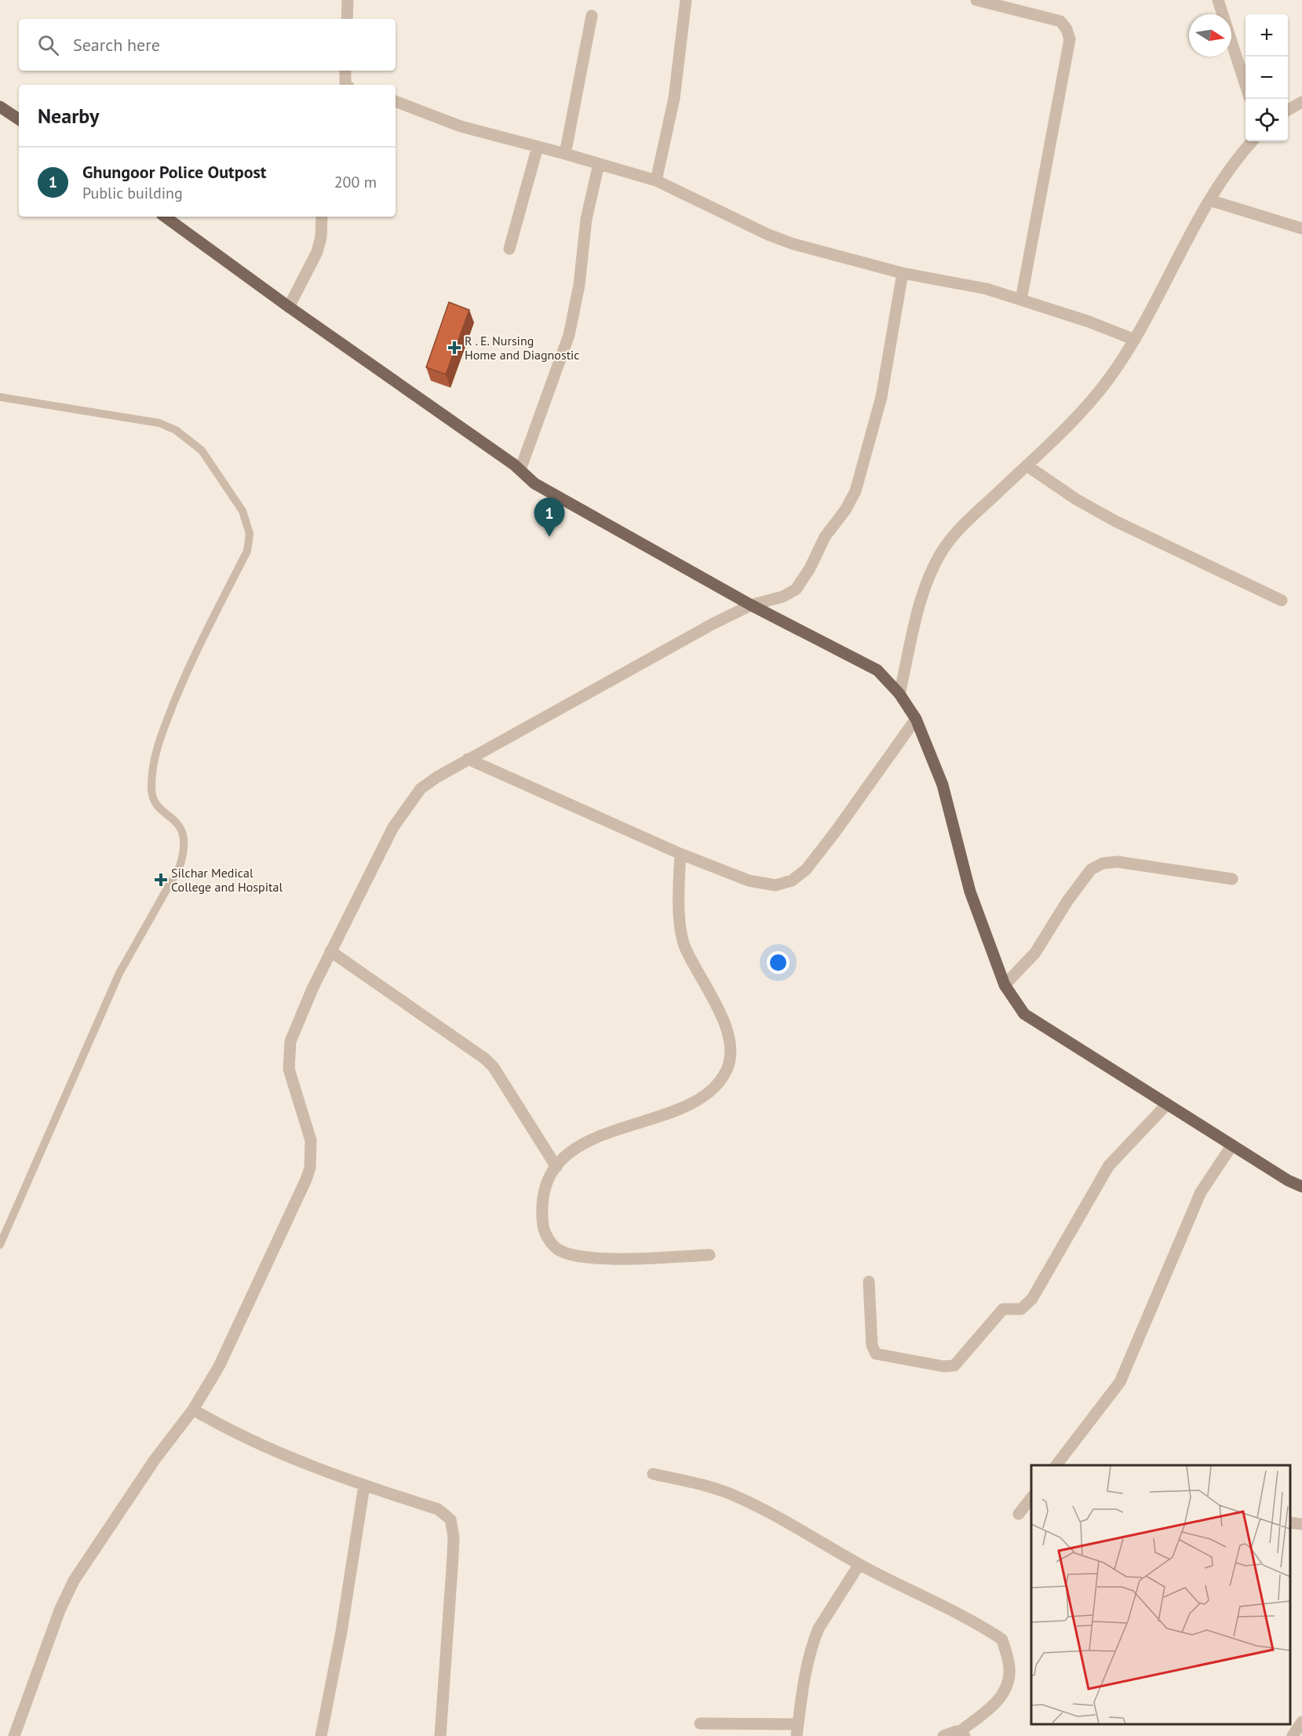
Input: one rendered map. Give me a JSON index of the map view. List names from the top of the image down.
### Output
{
  "places": {
    "health": ["R . E. Nursing Home and Diagnostic", "Silchar Medical College and Hospital"]
  },
  "north": "right",
  "page": {
    "map_buttons": ["+", "−"],
    "search": "Search here",
    "heading": "Nearby",
    "list": [
      {
        "mark": "1",
        "name": "Ghungoor Police Outpost",
        "note": "Public building",
        "value": "200 m"
      }
    ],
    "pins": "1"
  }
}
